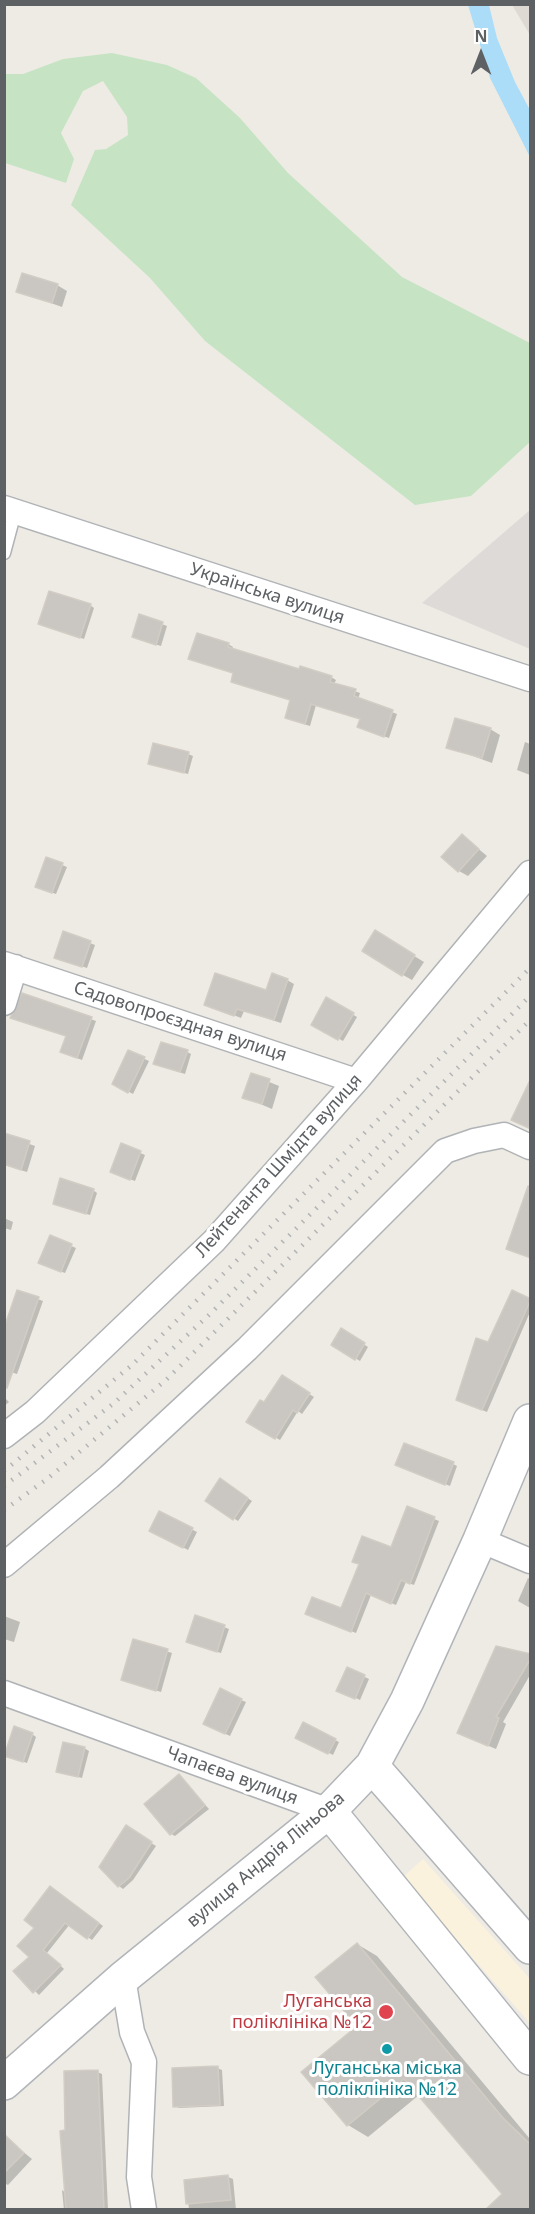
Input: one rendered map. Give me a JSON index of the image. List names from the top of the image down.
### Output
{
  "streets": {
    "street": [
      "Українська вулиця",
      "Садовопроєздная вулиця",
      "Лейтенанта Шмідта вулиця",
      "Чапаєва вулиця",
      "вулиця Андрія Ліньова"
    ]
  },
  "crossings": [
    ["Садовопроєздная вулиця", "Лейтенанта Шмідта вулиця"],
    ["Чапаєва вулиця", "вулиця Андрія Ліньова"]
  ],
  "places": ["Луганська поліклініка №12", "Луганська міська поліклініка №12"],
  "north": "top"
}
